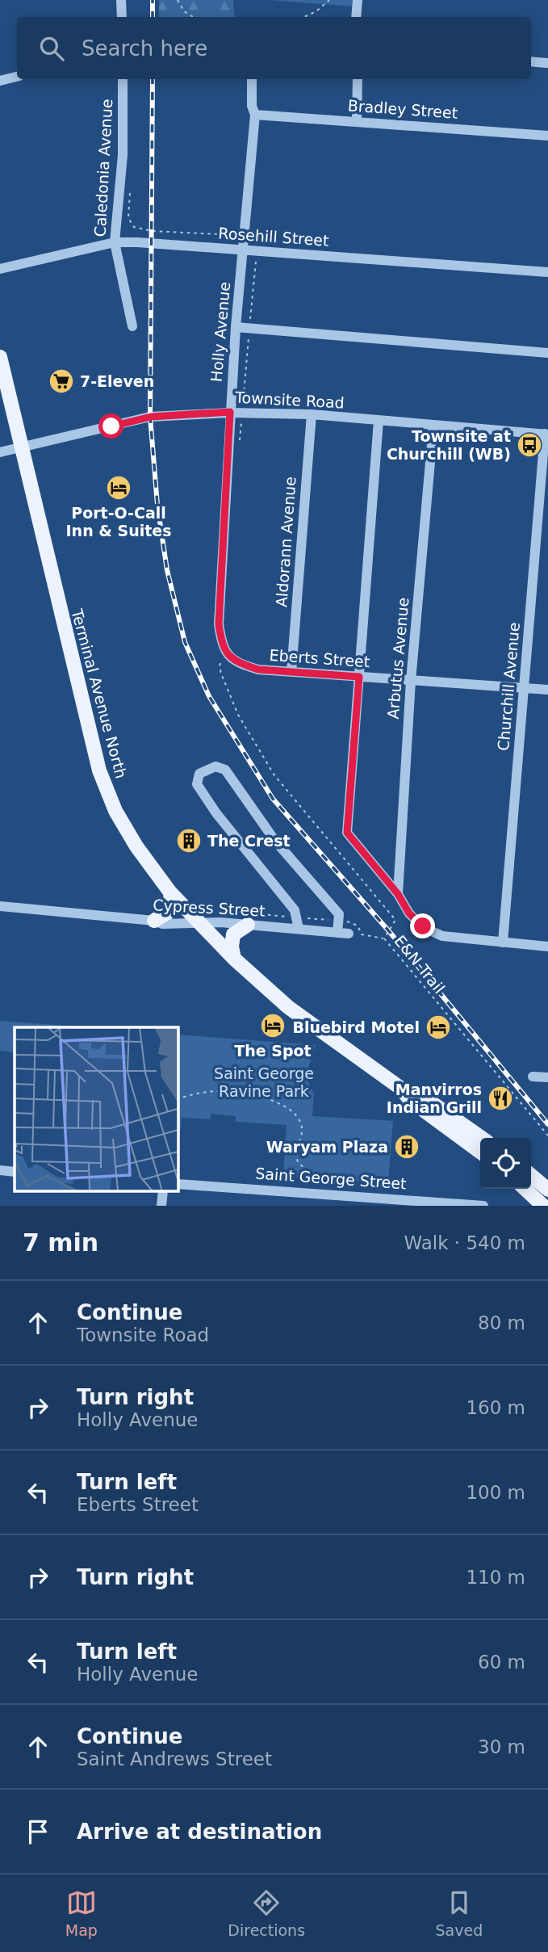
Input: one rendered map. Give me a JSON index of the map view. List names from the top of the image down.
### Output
{
  "streets": {
    "main road": ["Terminal Avenue North"],
    "street": [
      "Bradley Street",
      "Caledonia Avenue",
      "Rosehill Street",
      "Holly Avenue",
      "Townsite Road",
      "Aldorann Avenue",
      "Eberts Street",
      "Arbutus Avenue",
      "Churchill Avenue",
      "Cypress Street",
      "Saint George Street"
    ],
    "path": ["E&N Trail"]
  },
  "crossings": [
    ["Bradley Street", "Holly Avenue"],
    ["Caledonia Avenue", "Rosehill Street"],
    ["Rosehill Street", "Holly Avenue"],
    ["Holly Avenue", "Townsite Road"],
    ["Holly Avenue", "Eberts Street"],
    ["Holly Avenue", "E&N Trail"],
    ["Townsite Road", "Aldorann Avenue"],
    ["Townsite Road", "Arbutus Avenue"],
    ["Townsite Road", "Churchill Avenue"],
    ["Townsite Road", "Terminal Avenue North"],
    ["Aldorann Avenue", "Eberts Street"],
    ["Eberts Street", "Arbutus Avenue"],
    ["Eberts Street", "Churchill Avenue"],
    ["Eberts Street", "E&N Trail"],
    ["Terminal Avenue North", "Cypress Street"]
  ],
  "parks": ["Saint George Ravine Park"],
  "places": {
    "supermarket": ["7-Eleven"],
    "bus stop": ["Townsite at Churchill (WB)"],
    "hotel": ["Port-O-Call Inn & Suites", "The Spot", "Bluebird Motel"],
    "building": ["The Crest", "Waryam Plaza"],
    "restaurant": ["Manvirros Indian Grill"]
  },
  "page": {
    "search": "Search here",
    "heading": ["7 min", "Walk · 540 m"],
    "list": [
      ["Continue", "Townsite Road", "80 m"],
      ["Turn right", "Holly Avenue", "160 m"],
      ["Turn left", "Eberts Street", "100 m"],
      ["Turn right", "110 m"],
      ["Turn left", "Holly Avenue", "60 m"],
      ["Continue", "Saint Andrews Street", "30 m"],
      "Arrive at destination"
    ],
    "nav": ["Map", "Directions", "Saved"]
  }
}
